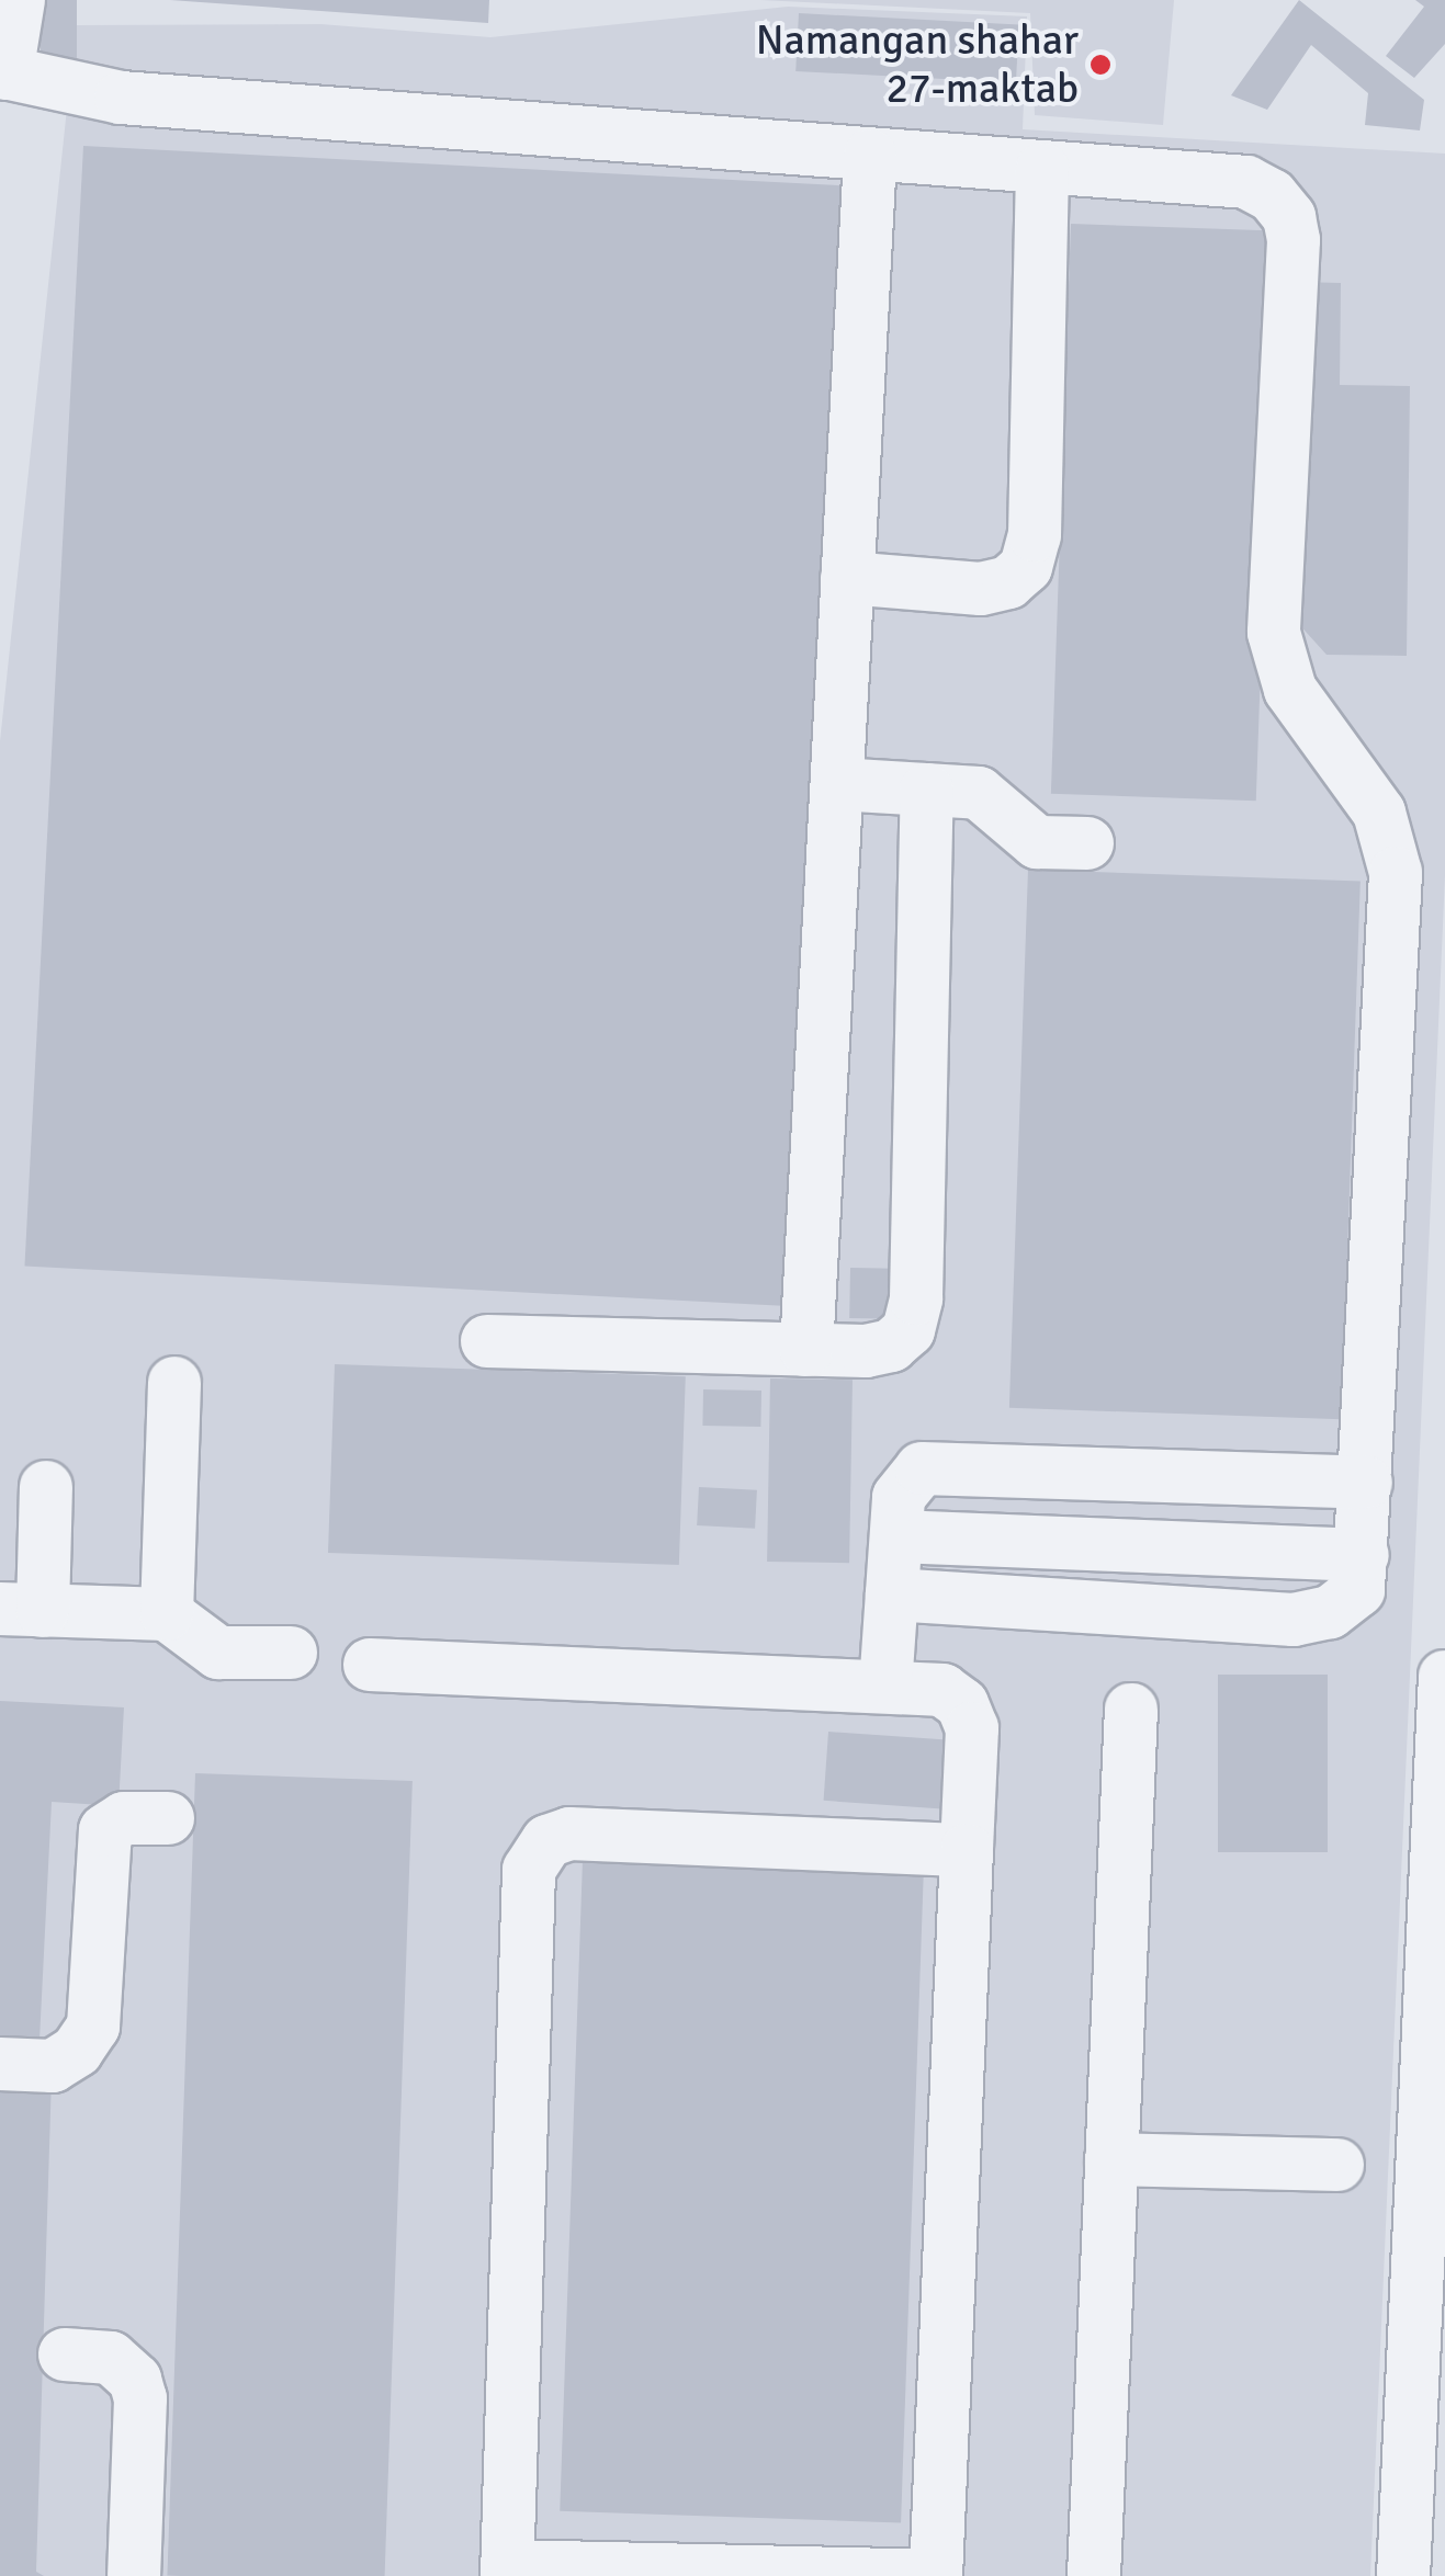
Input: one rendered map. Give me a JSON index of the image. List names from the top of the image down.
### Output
{
  "places": ["Namangan shahar 27-maktab"]
}
